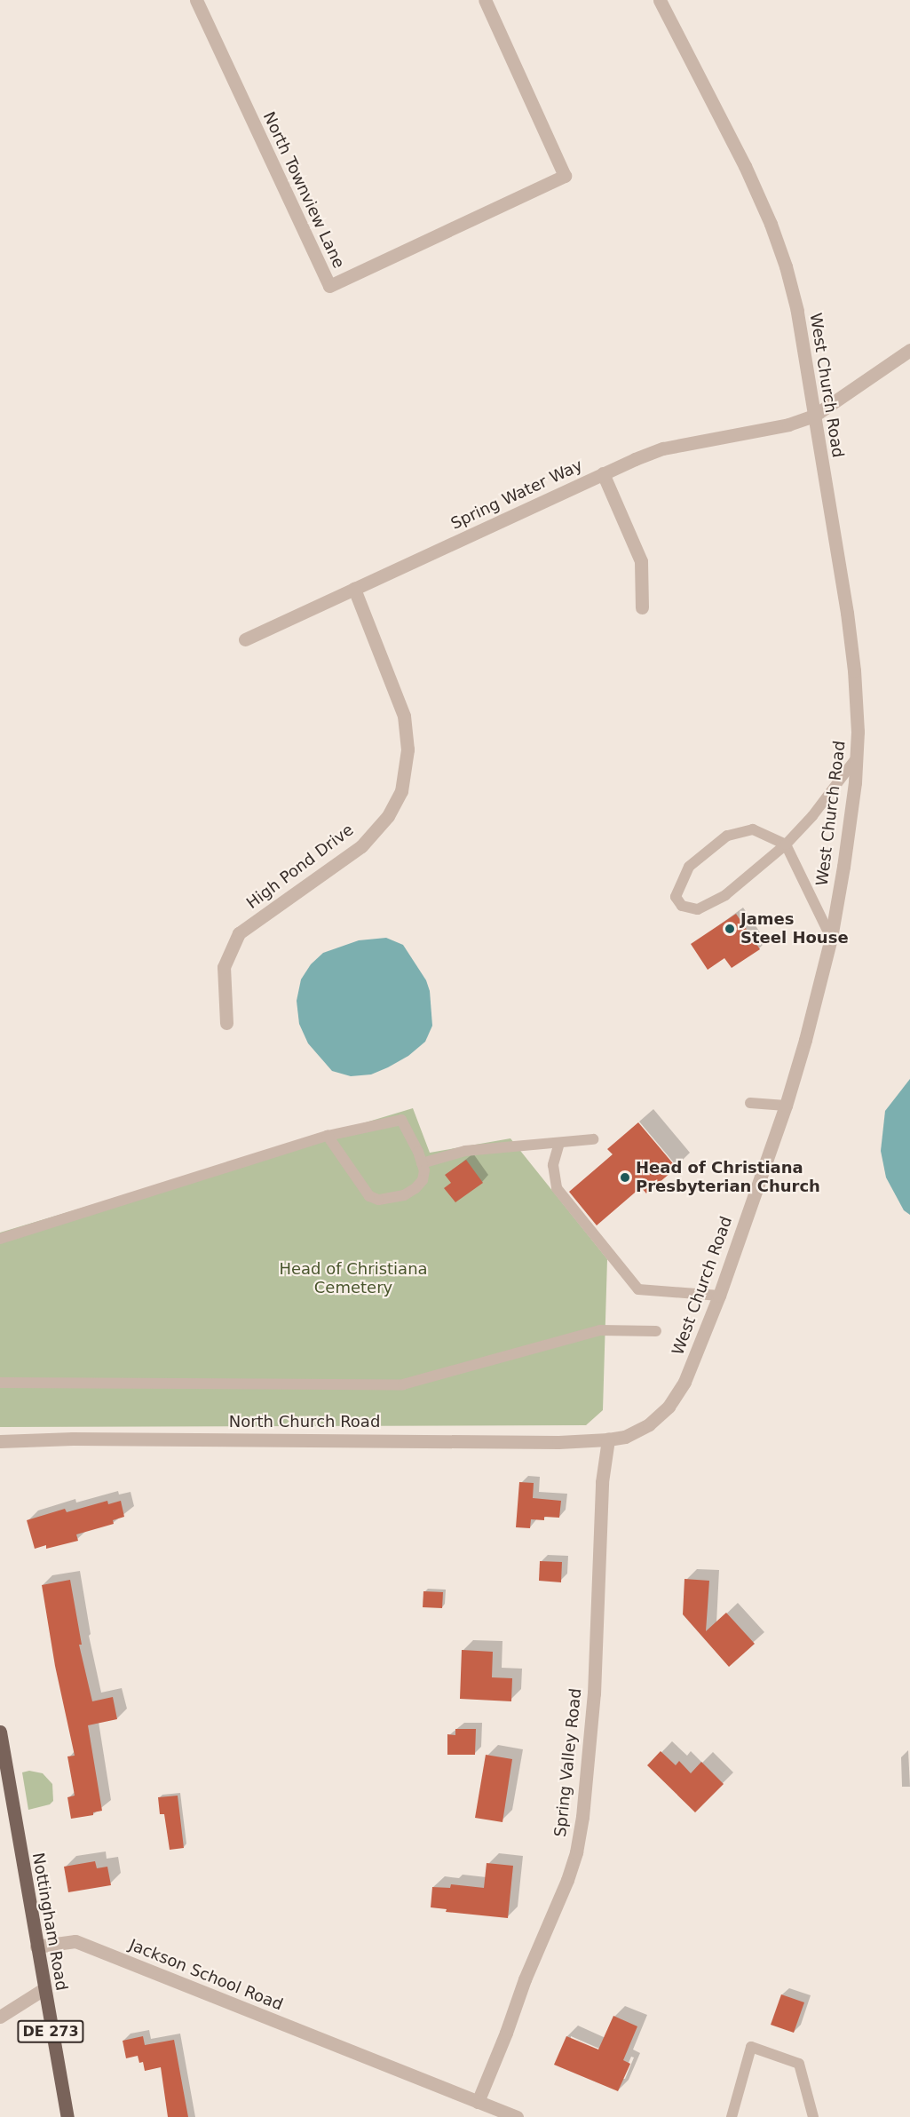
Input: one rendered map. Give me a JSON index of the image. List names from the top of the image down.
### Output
{
  "streets": {
    "main road": ["Nottingham Road", "DE 273"],
    "street": [
      "North Townview Lane",
      "West Church Road",
      "Spring Water Way",
      "High Pond Drive",
      "North Church Road",
      "Spring Valley Road",
      "Jackson School Road"
    ]
  },
  "crossings": [
    ["West Church Road", "Spring Water Way"],
    ["West Church Road", "North Church Road"],
    ["West Church Road", "Spring Valley Road"],
    ["Spring Water Way", "High Pond Drive"],
    ["North Church Road", "Spring Valley Road"],
    ["Spring Valley Road", "Jackson School Road"],
    ["Nottingham Road", "Jackson School Road"]
  ],
  "parks": ["Head of Christiana Cemetery"],
  "places": ["James Steel House", "Head of Christiana Presbyterian Church"]
}
